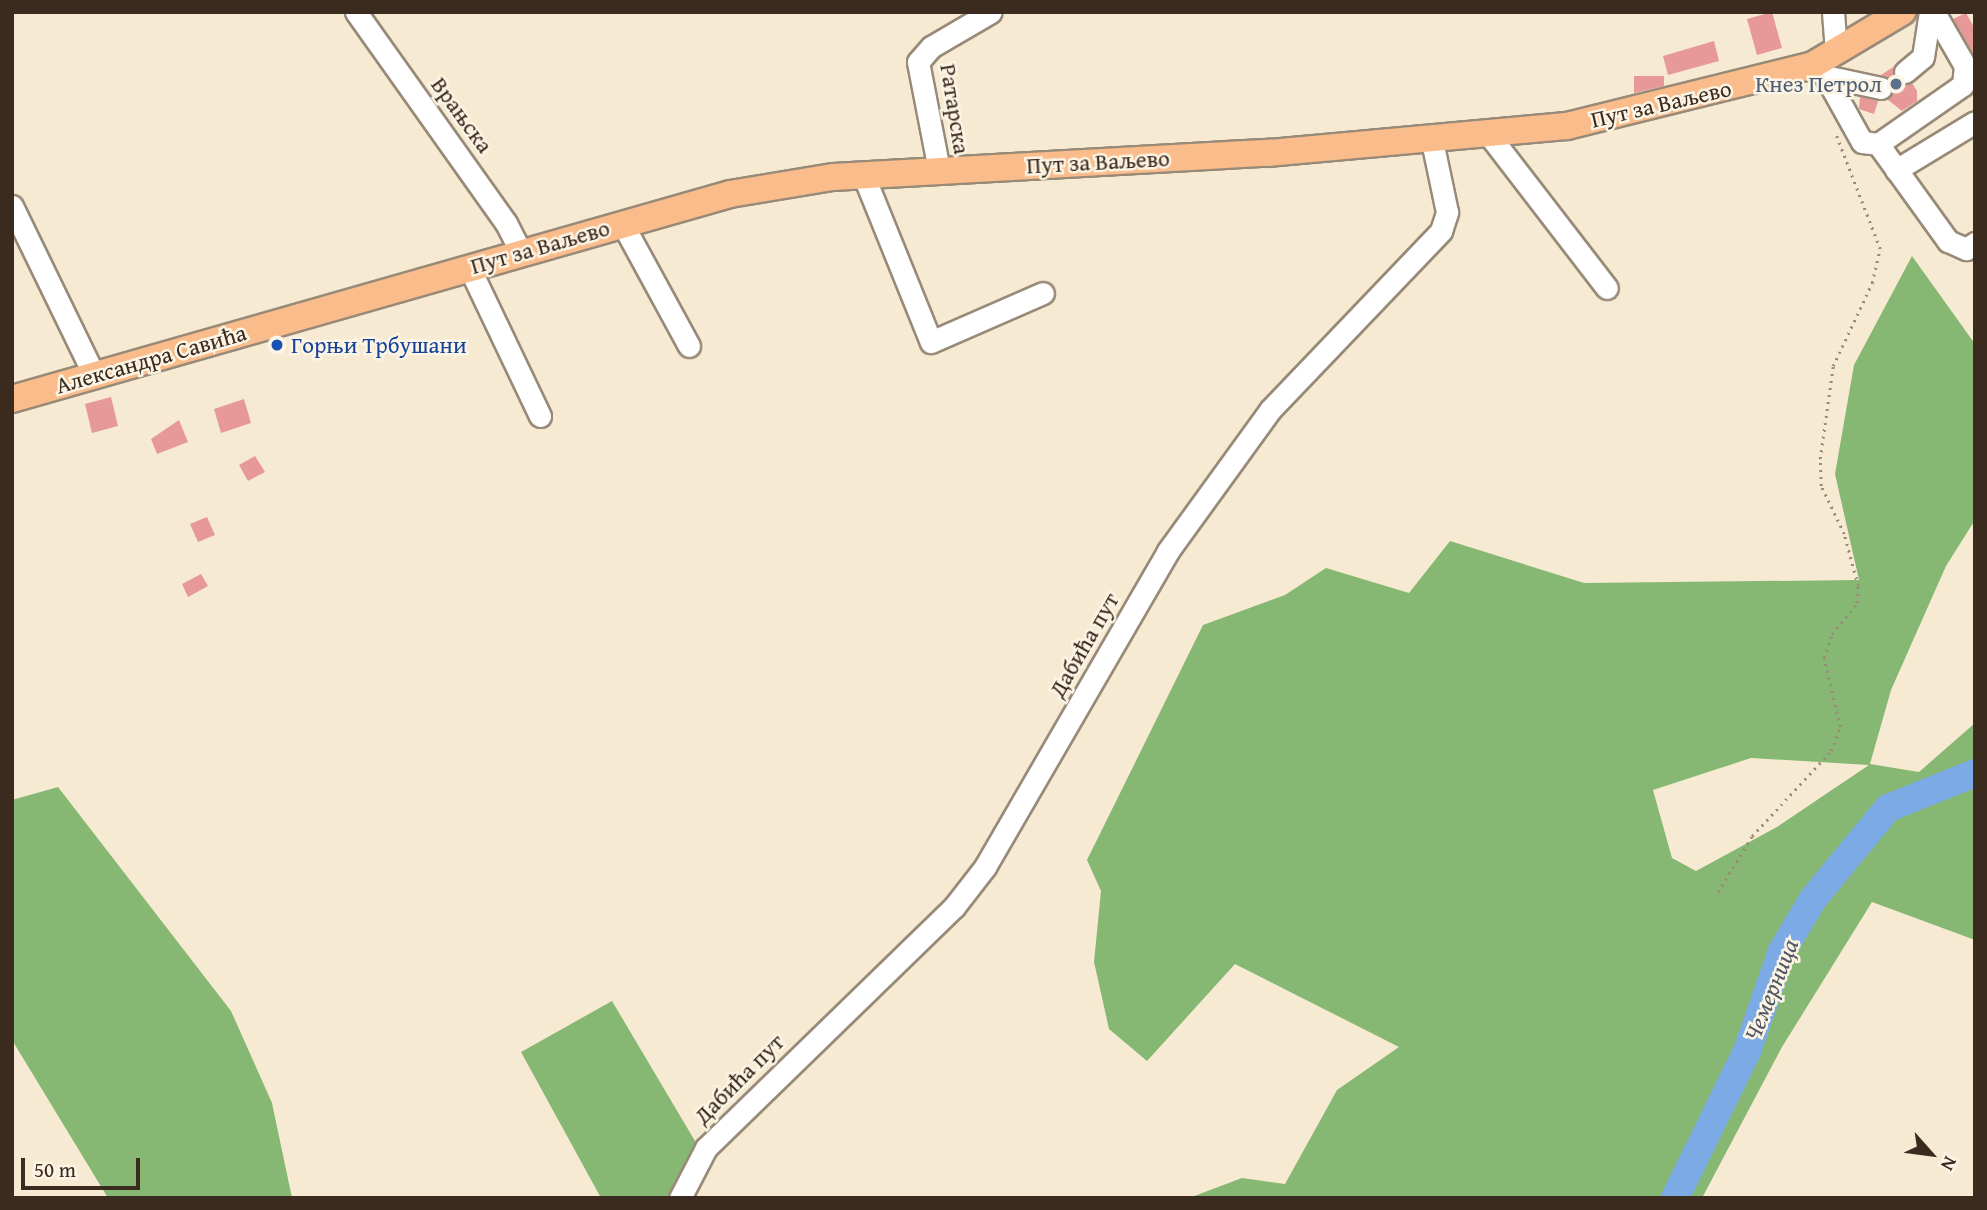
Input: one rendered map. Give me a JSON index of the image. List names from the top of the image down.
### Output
{
  "streets": {
    "main road": ["Пут за Ваљево", "Александра Савића"],
    "street": ["Ратарска", "Врањска", "Дабића пут"]
  },
  "crossings": [
    ["Пут за Ваљево", "Ратарска"],
    ["Пут за Ваљево", "Врањска"],
    ["Пут за Ваљево", "Александра Савића"],
    ["Пут за Ваљево", "Дабића пут"]
  ],
  "water": ["Чемерница"],
  "places": ["Кнез Петрол", "Горњи Трбушани"],
  "scale_bar": "50 m",
  "north": "bottom right"
}
